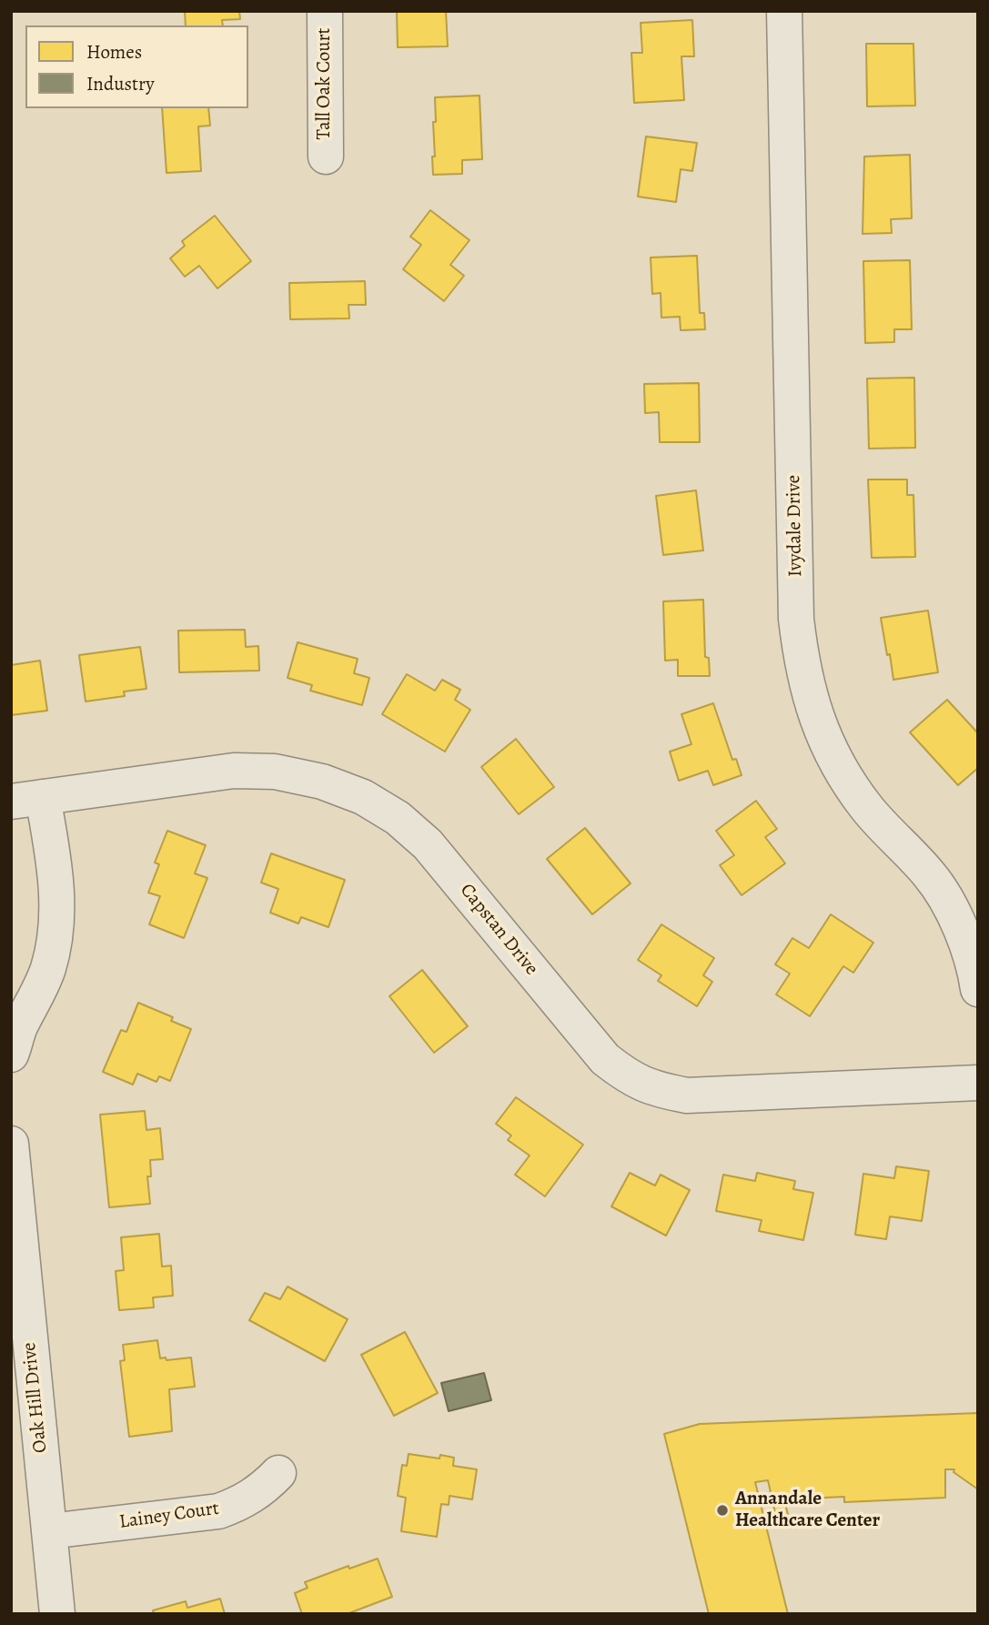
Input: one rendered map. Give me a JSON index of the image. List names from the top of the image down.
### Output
{
  "streets": {
    "street": [
      "Tall Oak Court",
      "Ivydale Drive",
      "Capstan Drive",
      "Oak Hill Drive",
      "Lainey Court"
    ]
  },
  "crossings": [
    ["Oak Hill Drive", "Lainey Court"]
  ],
  "places": ["Annandale Healthcare Center"],
  "legend": ["Homes", "Industry"]
}
